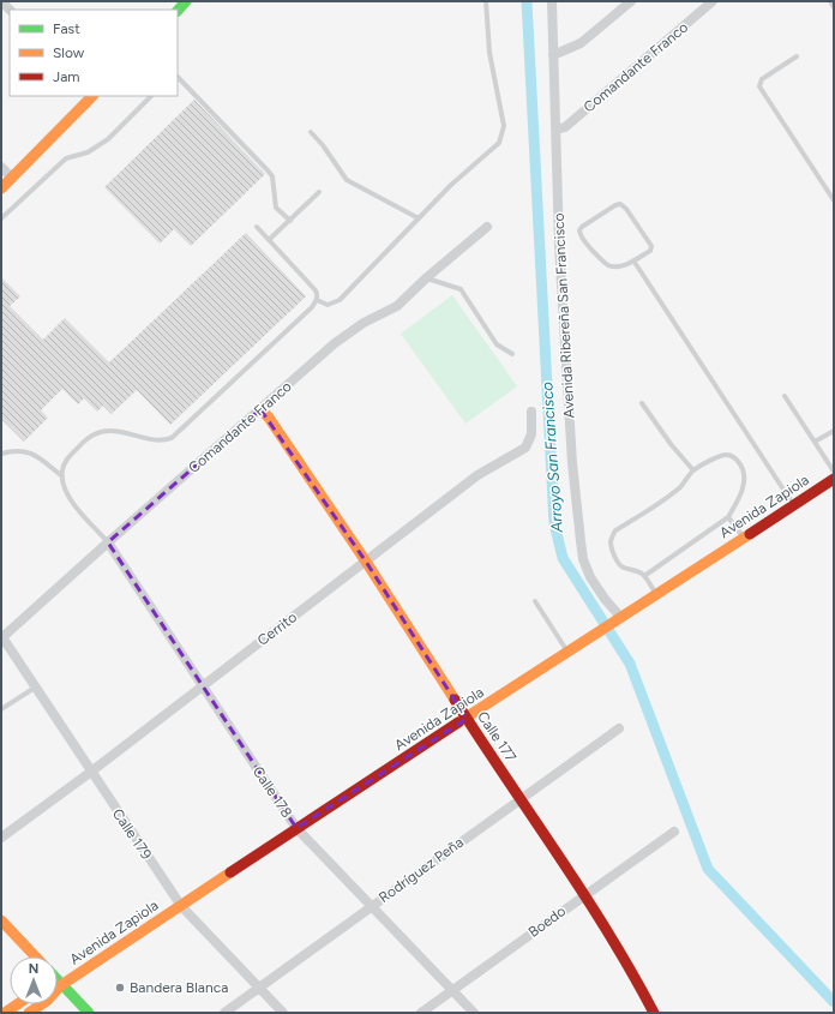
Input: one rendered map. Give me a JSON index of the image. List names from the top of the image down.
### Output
{
  "streets": {
    "main road": ["Avenida Zapiola", "Calle 177"],
    "street": [
      "Comandante Franco",
      "Avenida Ribereña San Francisco",
      "Cerrito",
      "Calle 178",
      "Calle 179",
      "Rodríguez Peña",
      "Boedo"
    ]
  },
  "crossings": [
    ["Comandante Franco", "Avenida Ribereña San Francisco"],
    ["Comandante Franco", "Calle 177"],
    ["Comandante Franco", "Calle 178"],
    ["Comandante Franco", "Calle 179"],
    ["Avenida Ribereña San Francisco", "Avenida Zapiola"],
    ["Avenida Zapiola", "Calle 177"],
    ["Avenida Zapiola", "Calle 178"],
    ["Avenida Zapiola", "Calle 179"],
    ["Cerrito", "Calle 177"],
    ["Cerrito", "Calle 178"],
    ["Cerrito", "Calle 179"],
    ["Calle 177", "Rodríguez Peña"],
    ["Calle 177", "Boedo"],
    ["Calle 178", "Rodríguez Peña"],
    ["Calle 178", "Boedo"],
    ["Calle 179", "Rodríguez Peña"]
  ],
  "water": ["Arroyo San Francisco"],
  "places": ["Bandera Blanca"],
  "legend": ["Fast", "Slow", "Jam"],
  "north": "top"
}
